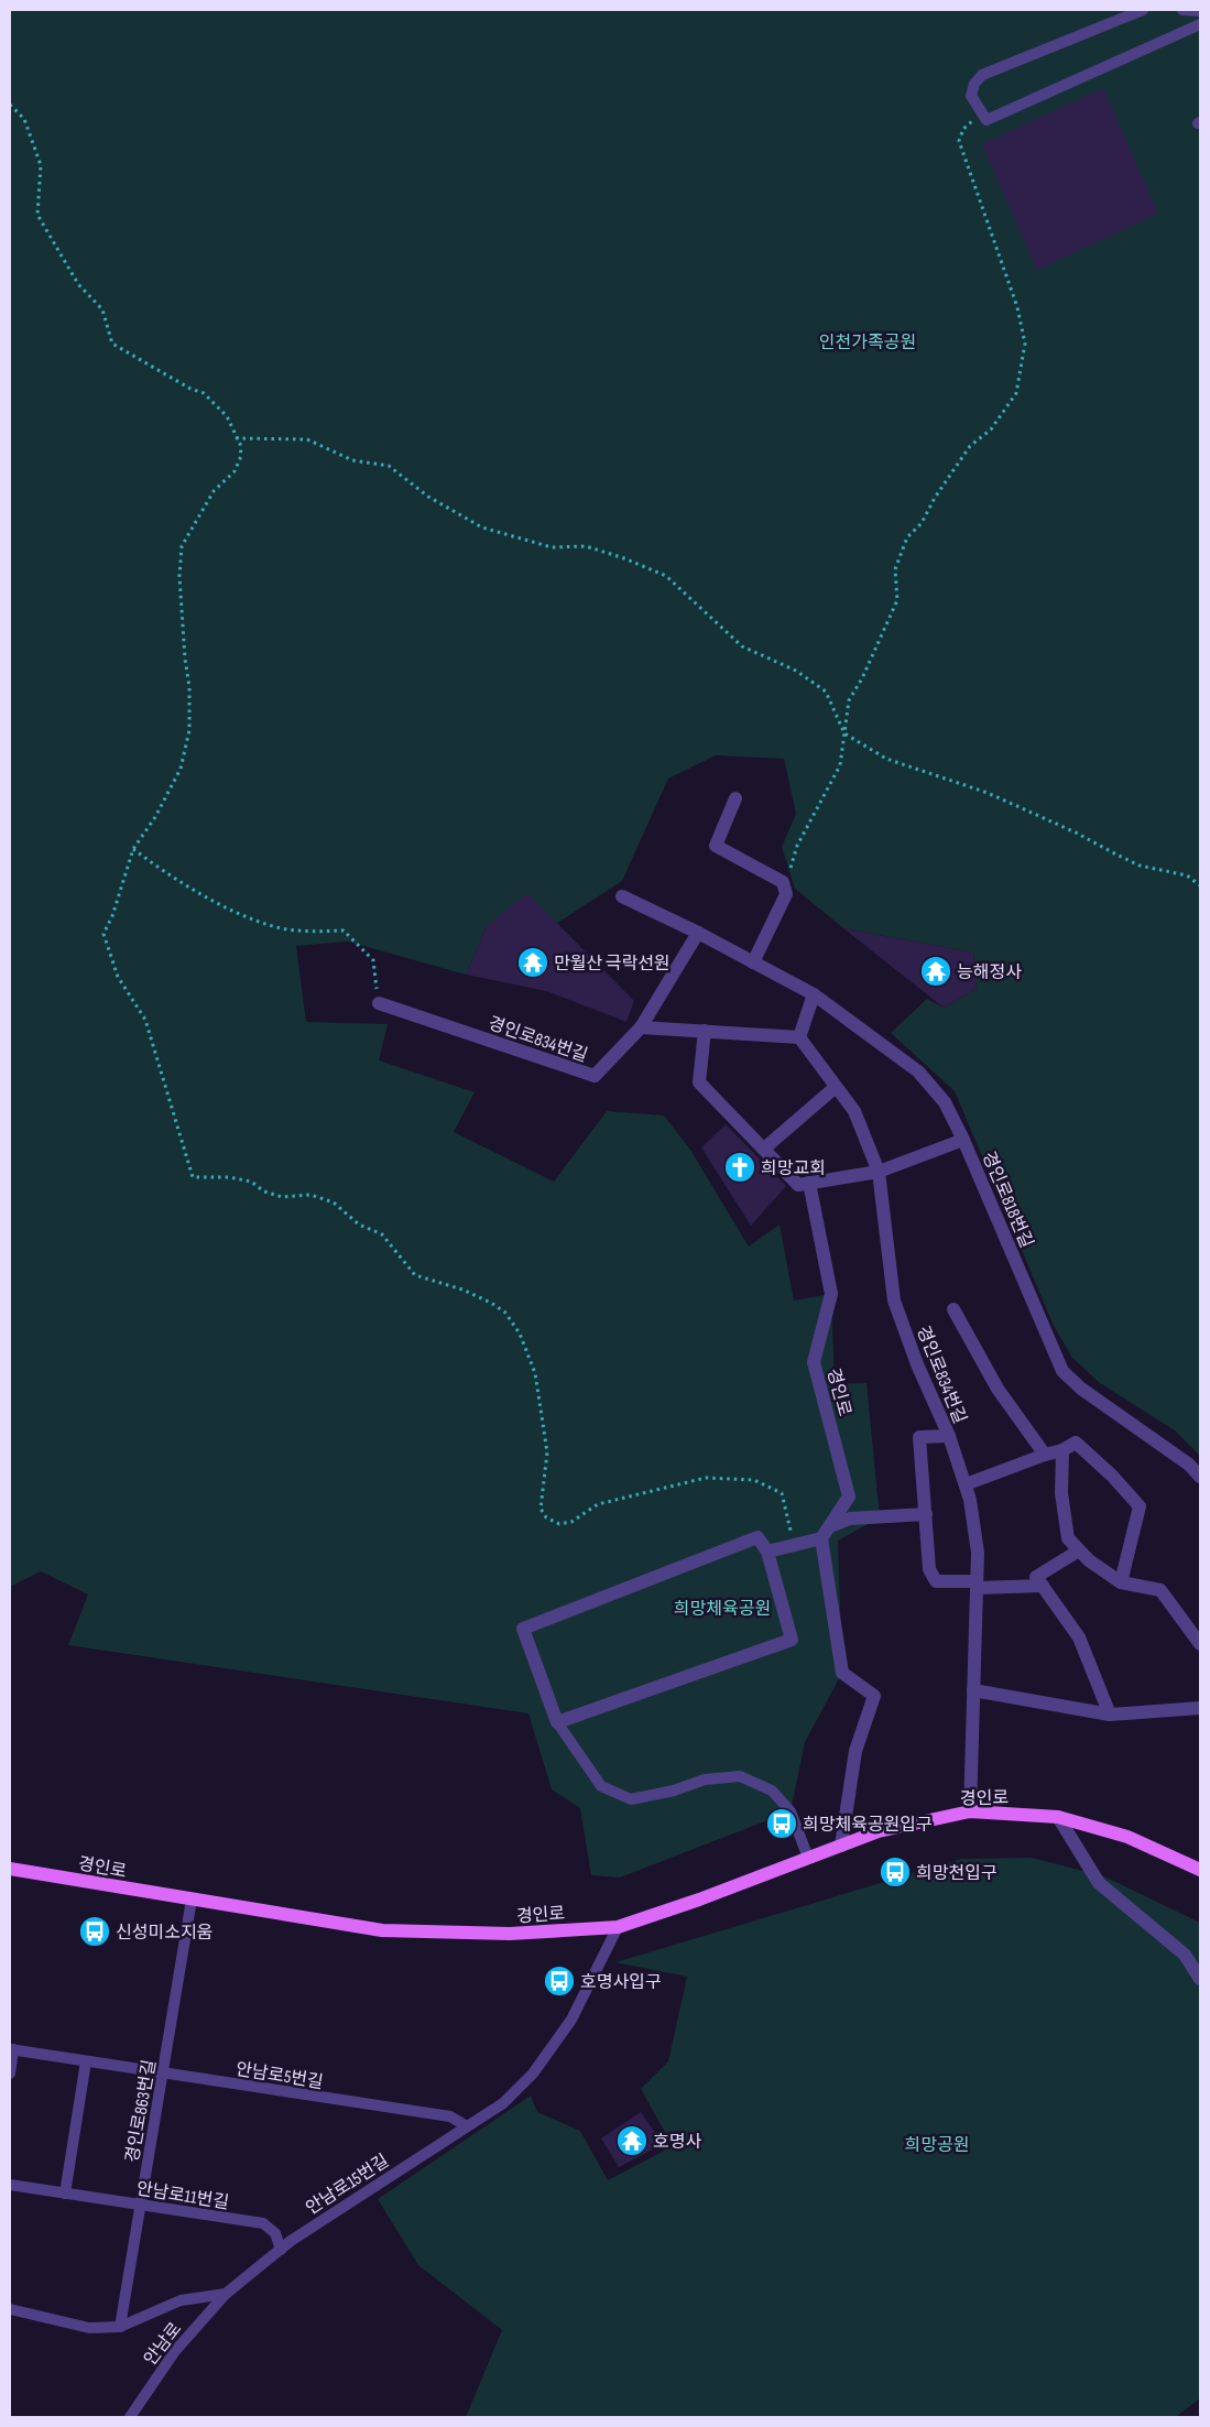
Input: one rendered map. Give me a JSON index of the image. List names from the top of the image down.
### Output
{
  "streets": {
    "main road": ["경인로"],
    "street": ["경인로834번길", "경인로818번길"],
    "lane": [
      "안남로5번길",
      "경인로863번길",
      "안남로15번길",
      "안남로11번길",
      "안남로"
    ]
  },
  "crossings": [
    ["경인로834번길", "경인로"],
    ["경인로", "경인로863번길"],
    ["경인로", "안남로15번길"],
    ["안남로5번길", "경인로863번길"],
    ["안남로5번길", "안남로15번길"],
    ["경인로863번길", "안남로11번길"],
    ["안남로15번길", "안남로11번길"],
    ["안남로15번길", "안남로"]
  ],
  "parks": ["인천가족공원", "희망체육공원", "희망공원"],
  "places": {
    "temple": ["만월산 극락선원", "능해정사", "호명사"],
    "church": ["희망교회"],
    "bus stop": [
      "희망체육공원입구",
      "희망천입구",
      "신성미소지움",
      "호명사입구"
    ]
  }
}
